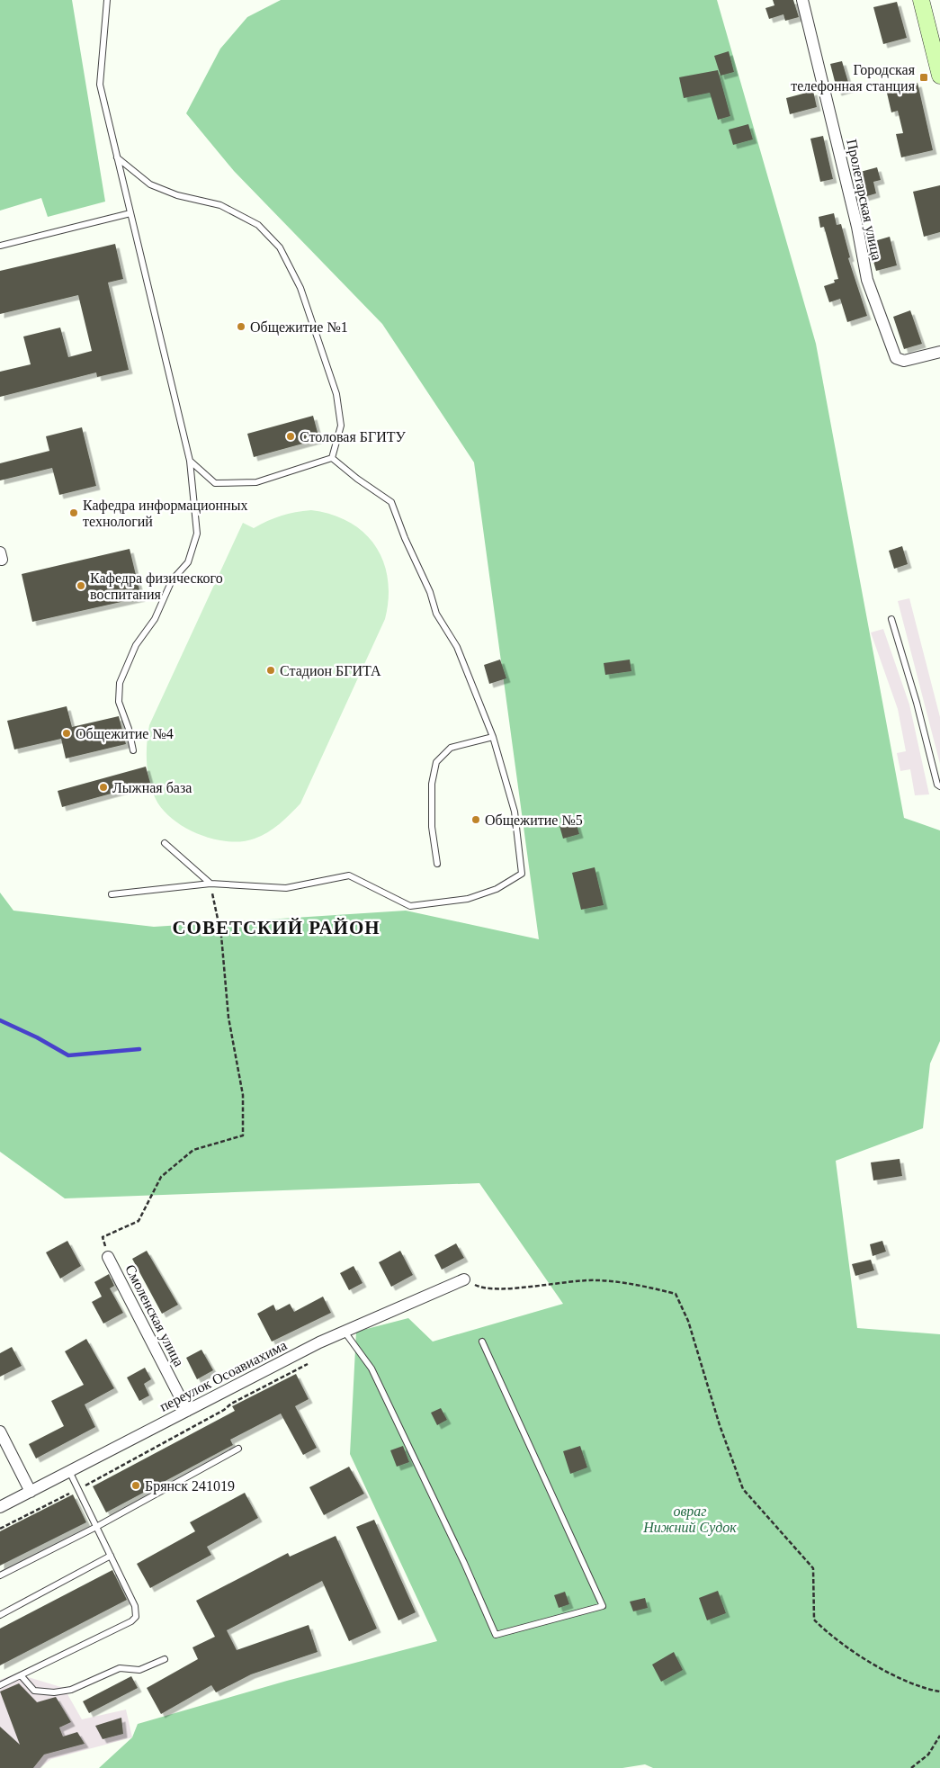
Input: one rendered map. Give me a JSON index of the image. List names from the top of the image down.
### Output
{
  "streets": {
    "street": ["Пролетарская улица", "Смоленская улица", "переулок Осоавиахима"]
  },
  "crossings": [
    ["Смоленская улица", "переулок Осоавиахима"]
  ],
  "districts": ["СОВЕТСКИЙ РАЙОН"],
  "parks": ["овраг Нижний Судок"],
  "places": {
    "transit": ["Городская телефонная станция"],
    "other": [
      "Общежитие №1",
      "Столовая БГИТУ",
      "Кафедра информационных технологий",
      "Кафедра физического воспитания",
      "Стадион БГИТА",
      "Общежитие №4",
      "Лыжная база",
      "Общежитие №5",
      "Брянск 241019"
    ]
  }
}
